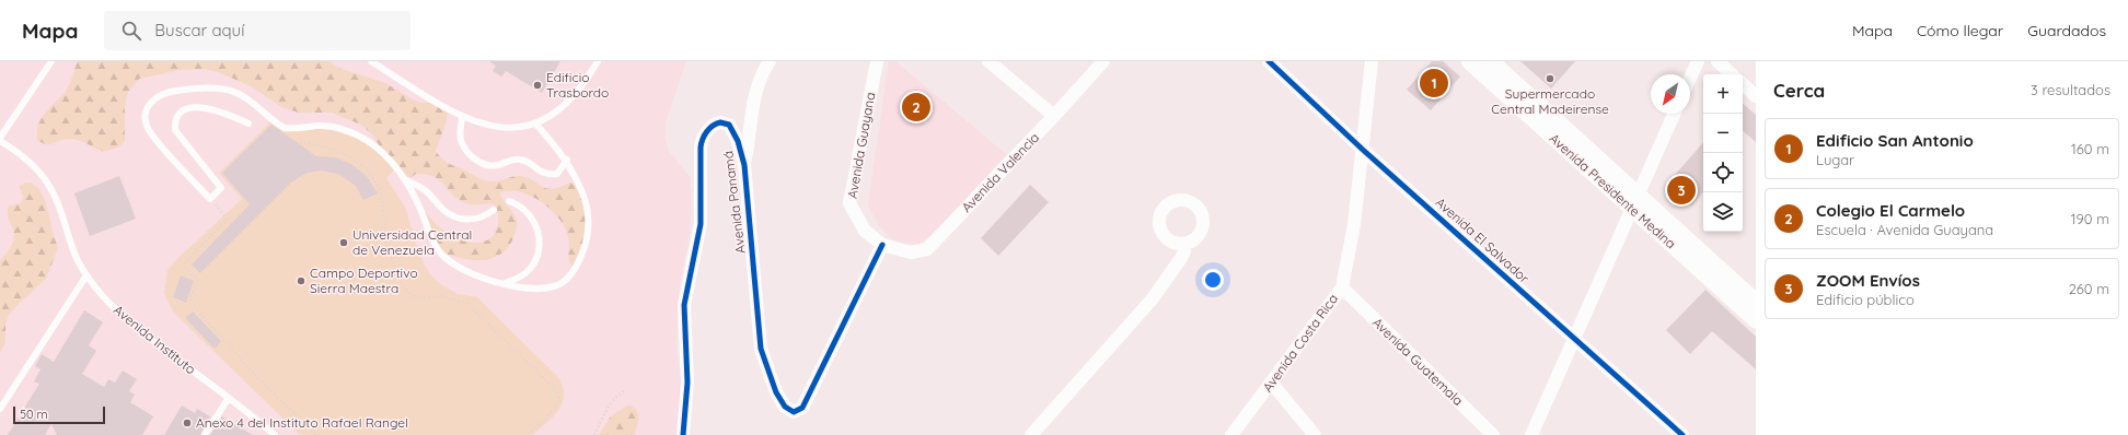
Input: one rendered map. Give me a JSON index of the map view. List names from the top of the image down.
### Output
{
  "streets": {
    "street": [
      "Avenida Guayana",
      "Avenida Valencia",
      "Avenida Presidente Medina",
      "Avenida Panamá",
      "Avenida El Salvador",
      "Avenida Costa Rica",
      "Avenida Guatemala"
    ],
    "lane": ["Avenida Instituto"]
  },
  "crossings": [
    ["Avenida Guayana", "Avenida Valencia"],
    ["Avenida Guayana", "Avenida Panamá"],
    ["Avenida Valencia", "Avenida Panamá"],
    ["Avenida El Salvador", "Avenida Costa Rica"],
    ["Avenida Costa Rica", "Avenida Guatemala"]
  ],
  "places": [
    "Supermercado Central Madeirense",
    "Edificio Trasbordo",
    "Universidad Central de Venezuela",
    "Campo Deportivo Sierra Maestra",
    "Anexo 4 del Instituto Rafael Rangel"
  ],
  "scale_bar": "50 m",
  "north": "bottom left",
  "page": {
    "header": "Mapa",
    "search": "Buscar aquí",
    "nav": ["Mapa", "Cómo llegar", "Guardados"],
    "heading": ["Cerca", "3 resultados"],
    "pins": ["1", "2", "3"],
    "map_buttons": ["+", "−"],
    "list": [
      {
        "mark": "1",
        "name": "Edificio San Antonio",
        "note": "Lugar",
        "value": "160 m"
      },
      {
        "mark": "2",
        "name": "Colegio El Carmelo",
        "note": "Escuela · Avenida Guayana",
        "value": "190 m"
      },
      {
        "mark": "3",
        "name": "ZOOM Envíos",
        "note": "Edificio público",
        "value": "260 m"
      }
    ],
    "scale": "50 m"
  }
}
